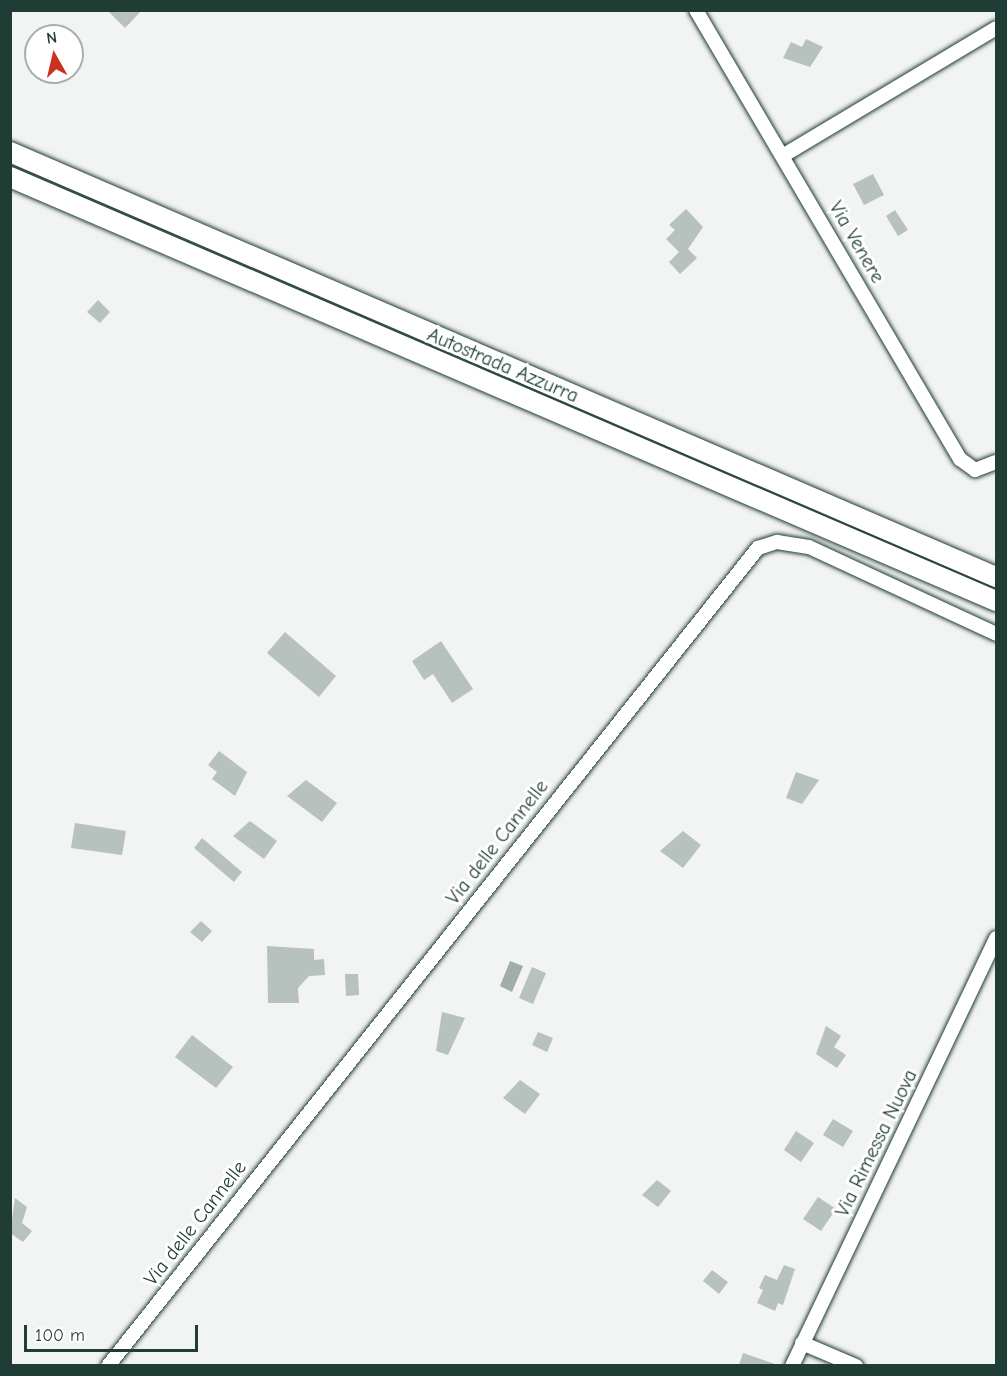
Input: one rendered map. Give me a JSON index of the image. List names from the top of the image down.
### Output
{
  "streets": {
    "highway": ["Autostrada Azzurra"],
    "street": ["Via Venere", "Via delle Cannelle", "Via Rimessa Nuova"]
  },
  "scale_bar": "100 m",
  "north": "top"
}
